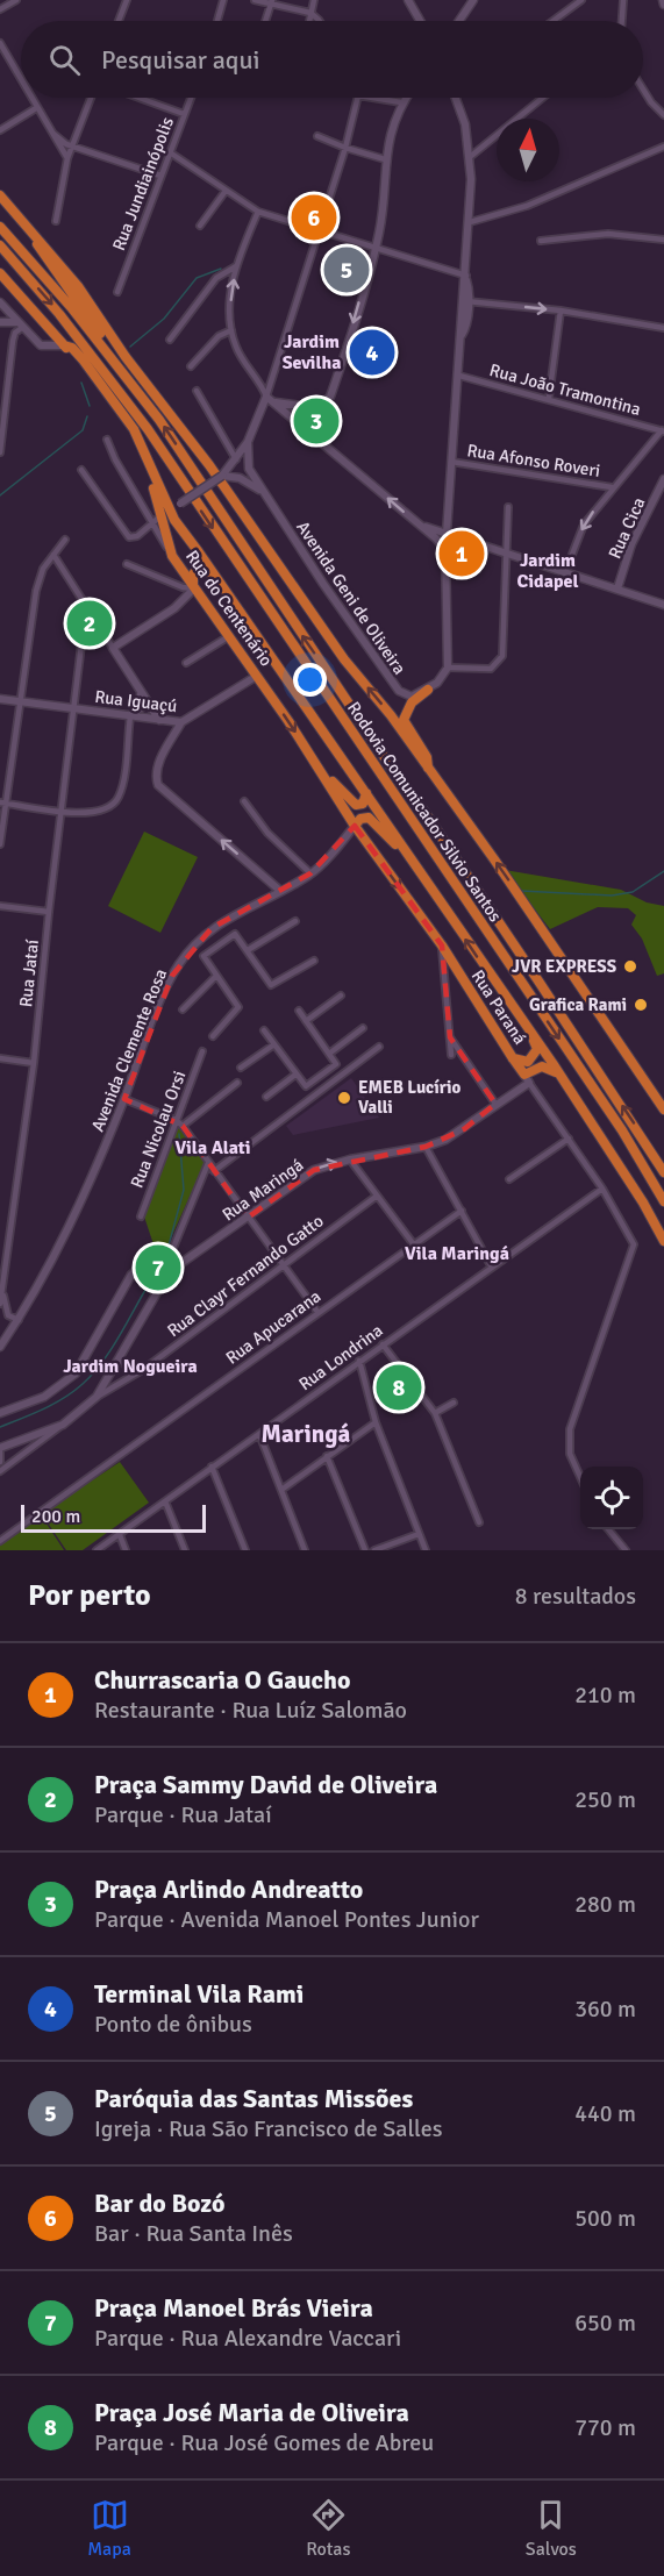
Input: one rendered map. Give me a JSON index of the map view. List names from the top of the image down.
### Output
{
  "streets": {
    "highway": ["Rua do Centenário", "Rodovia Comunicador Silvio Santos", "Rua Paraná"],
    "street": [
      "Rua Jundiainópolis",
      "Rua João Tramontina",
      "Rua Afonso Roveri",
      "Rua Cica",
      "Avenida Geni de Oliveira",
      "Rua Iguaçú",
      "Rua Jataí",
      "Avenida Clemente Rosa",
      "Rua Nicolau Orsi",
      "Rua Maringá",
      "Rua Clayr Fernando Gatto",
      "Rua Apucarana",
      "Rua Londrina"
    ]
  },
  "crossings": [
    ["Rua do Centenário", "Rua Iguaçú"],
    ["Rua do Centenário", "Rua Paraná"],
    ["Rua do Centenário", "Avenida Clemente Rosa"],
    ["Rua Iguaçú", "Rua Jataí"],
    ["Rua Paraná", "Avenida Clemente Rosa"],
    ["Rua Paraná", "Rua Maringá"],
    ["Rua Paraná", "Rua Londrina"]
  ],
  "districts": [
    "Jardim Sevilha",
    "Jardim Cidapel",
    "Vila Alati",
    "Vila Maringá",
    "Jardim Nogueira",
    "Maringá"
  ],
  "places": ["JVR EXPRESS", "Grafica Rami", "EMEB Lucírio Valli"],
  "scale_bar": "200 m",
  "north": "top",
  "page": {
    "search": "Pesquisar aqui",
    "pins": [
      "6",
      "5",
      "4",
      "3",
      "1",
      "2",
      "7",
      "8"
    ],
    "scale": "200 m",
    "heading": ["Por perto", "8 resultados"],
    "list": [
      {
        "mark": "1",
        "name": "Churrascaria O Gaucho",
        "note": "Restaurante · Rua Luíz Salomão",
        "value": "210 m"
      },
      {
        "mark": "2",
        "name": "Praça Sammy David de Oliveira",
        "note": "Parque · Rua Jataí",
        "value": "250 m"
      },
      {
        "mark": "3",
        "name": "Praça Arlindo Andreatto",
        "note": "Parque · Avenida Manoel Pontes Junior",
        "value": "280 m"
      },
      {
        "mark": "4",
        "name": "Terminal Vila Rami",
        "note": "Ponto de ônibus",
        "value": "360 m"
      },
      {
        "mark": "5",
        "name": "Paróquia das Santas Missões",
        "note": "Igreja · Rua São Francisco de Salles",
        "value": "440 m"
      },
      {
        "mark": "6",
        "name": "Bar do Bozó",
        "note": "Bar · Rua Santa Inês",
        "value": "500 m"
      },
      {
        "mark": "7",
        "name": "Praça Manoel Brás Vieira",
        "note": "Parque · Rua Alexandre Vaccari",
        "value": "650 m"
      },
      {
        "mark": "8",
        "name": "Praça José Maria de Oliveira",
        "note": "Parque · Rua José Gomes de Abreu",
        "value": "770 m"
      }
    ],
    "nav": ["Mapa", "Rotas", "Salvos"]
  }
}
